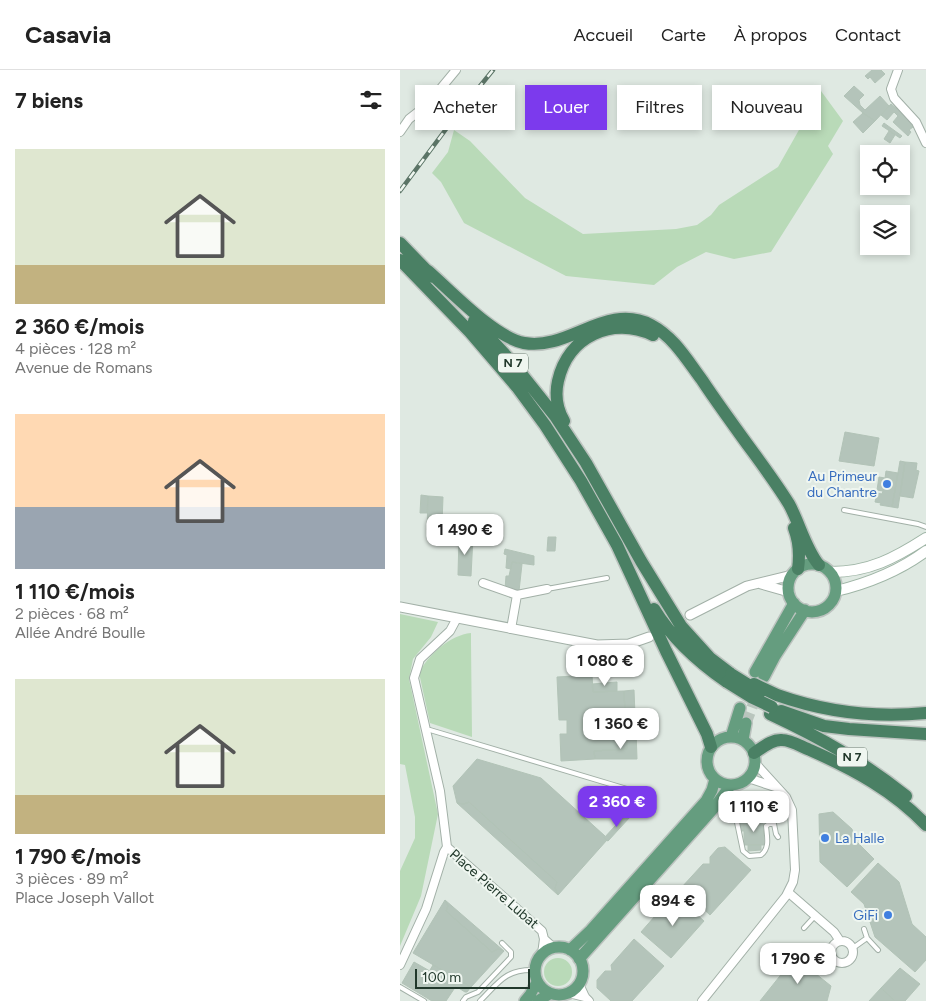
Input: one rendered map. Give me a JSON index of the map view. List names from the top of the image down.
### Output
{
  "streets": {
    "highway": ["N 7"],
    "street": ["Place Pierre Lubat"]
  },
  "places": ["Au Primeur du Chantre", "La Halle", "GiFi"],
  "scale_bar": "100 m",
  "page": {
    "header": "Casavia",
    "nav": [
      "Accueil",
      "Carte",
      "À propos",
      "Contact"
    ],
    "heading": "7 biens",
    "chip": [
      "Acheter",
      "Louer",
      "Filtres",
      "Nouveau"
    ],
    "list": [
      {
        "name": "2 360 €/mois",
        "note": "4 pièces · 128 m² · Avenue de Romans"
      },
      {
        "name": "1 110 €/mois",
        "note": "2 pièces · 68 m² · Allée André Boulle"
      },
      {
        "name": "1 790 €/mois",
        "note": "3 pièces · 89 m² · Place Joseph Vallot"
      }
    ],
    "price": [
      "1 490 €",
      "1 080 €",
      "1 360 €",
      "2 360 €",
      "1 110 €",
      "894 €",
      "1 790 €"
    ],
    "scale": "100 m"
  }
}
